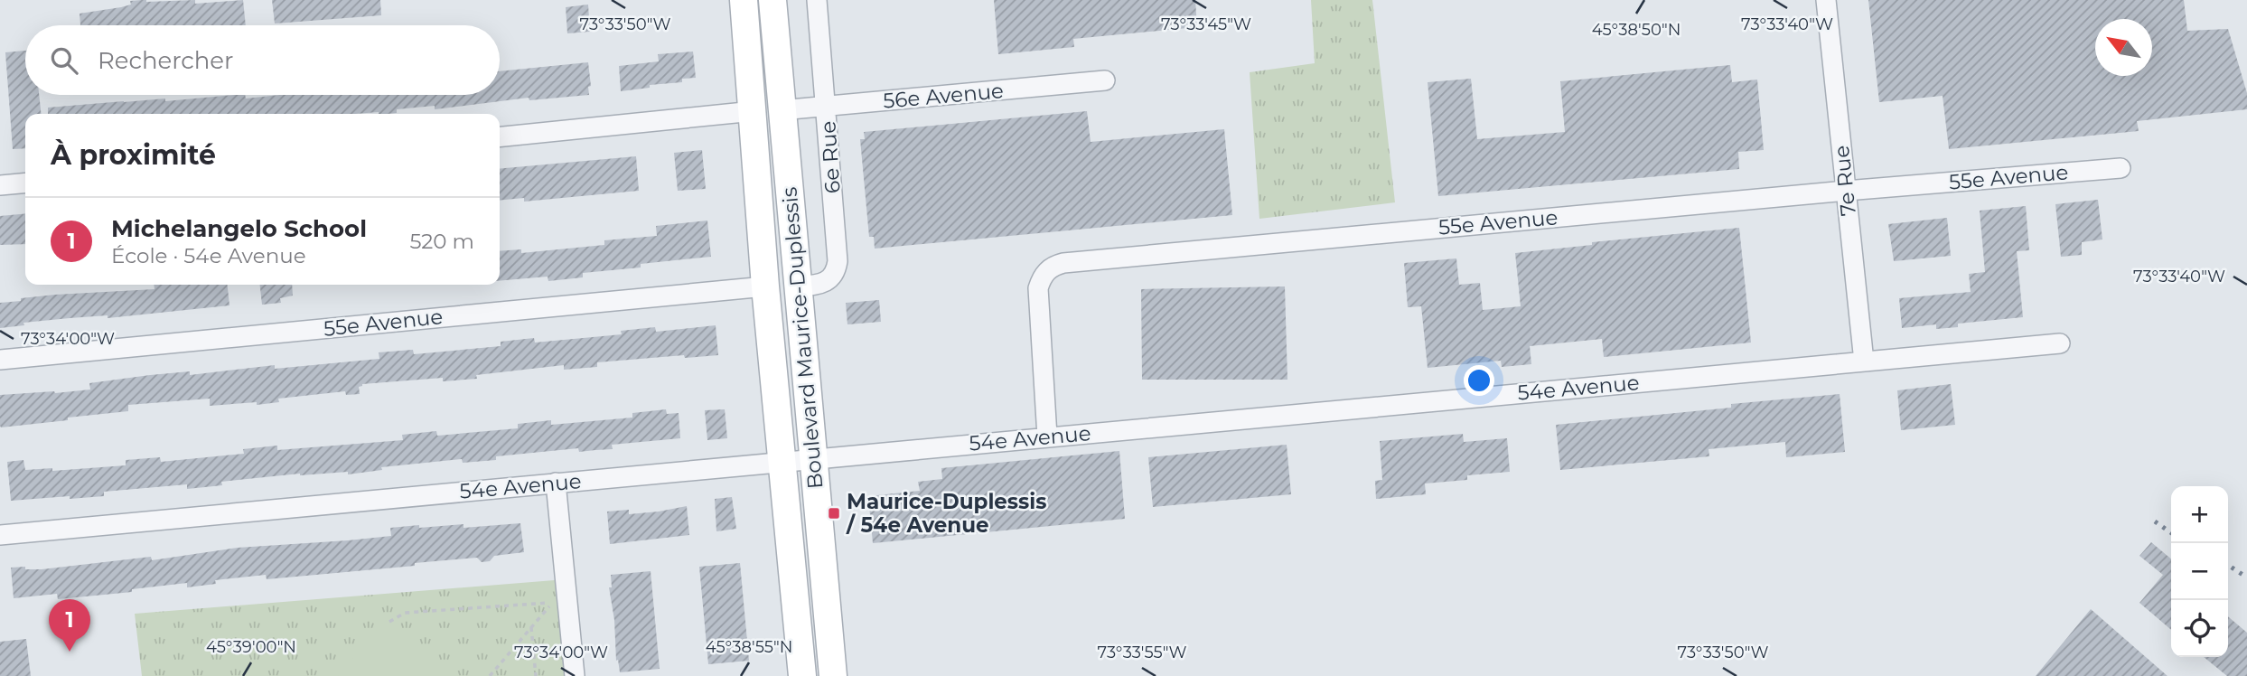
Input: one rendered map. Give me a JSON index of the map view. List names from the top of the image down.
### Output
{
  "streets": {
    "street": [
      "56e Avenue",
      "6e Rue",
      "55e Avenue",
      "7e Rue",
      "Boulevard Maurice-Duplessis",
      "54e Avenue"
    ]
  },
  "crossings": [
    ["56e Avenue", "6e Rue"],
    ["56e Avenue", "Boulevard Maurice-Duplessis"],
    ["6e Rue", "Boulevard Maurice-Duplessis"],
    ["55e Avenue", "7e Rue"],
    ["55e Avenue", "Boulevard Maurice-Duplessis"],
    ["55e Avenue", "54e Avenue"],
    ["7e Rue", "54e Avenue"],
    ["Boulevard Maurice-Duplessis", "54e Avenue"]
  ],
  "places": {
    "transit": ["Maurice-Duplessis / 54e Avenue"]
  },
  "north": "top left",
  "page": {
    "search": "Rechercher",
    "heading": "À proximité",
    "list": [
      {
        "mark": "1",
        "name": "Michelangelo School",
        "note": "École · 54e Avenue",
        "value": "520 m"
      }
    ],
    "map_buttons": ["+", "−"],
    "pins": "1"
  },
  "coordinates": [
    "73°33'50\"W",
    "73°33'45\"W",
    "73°33'40\"W",
    "45°38'50\"N",
    "73°34'00\"W",
    "45°39'00\"N",
    "45°38'55\"N",
    "73°33'55\"W"
  ]
}
